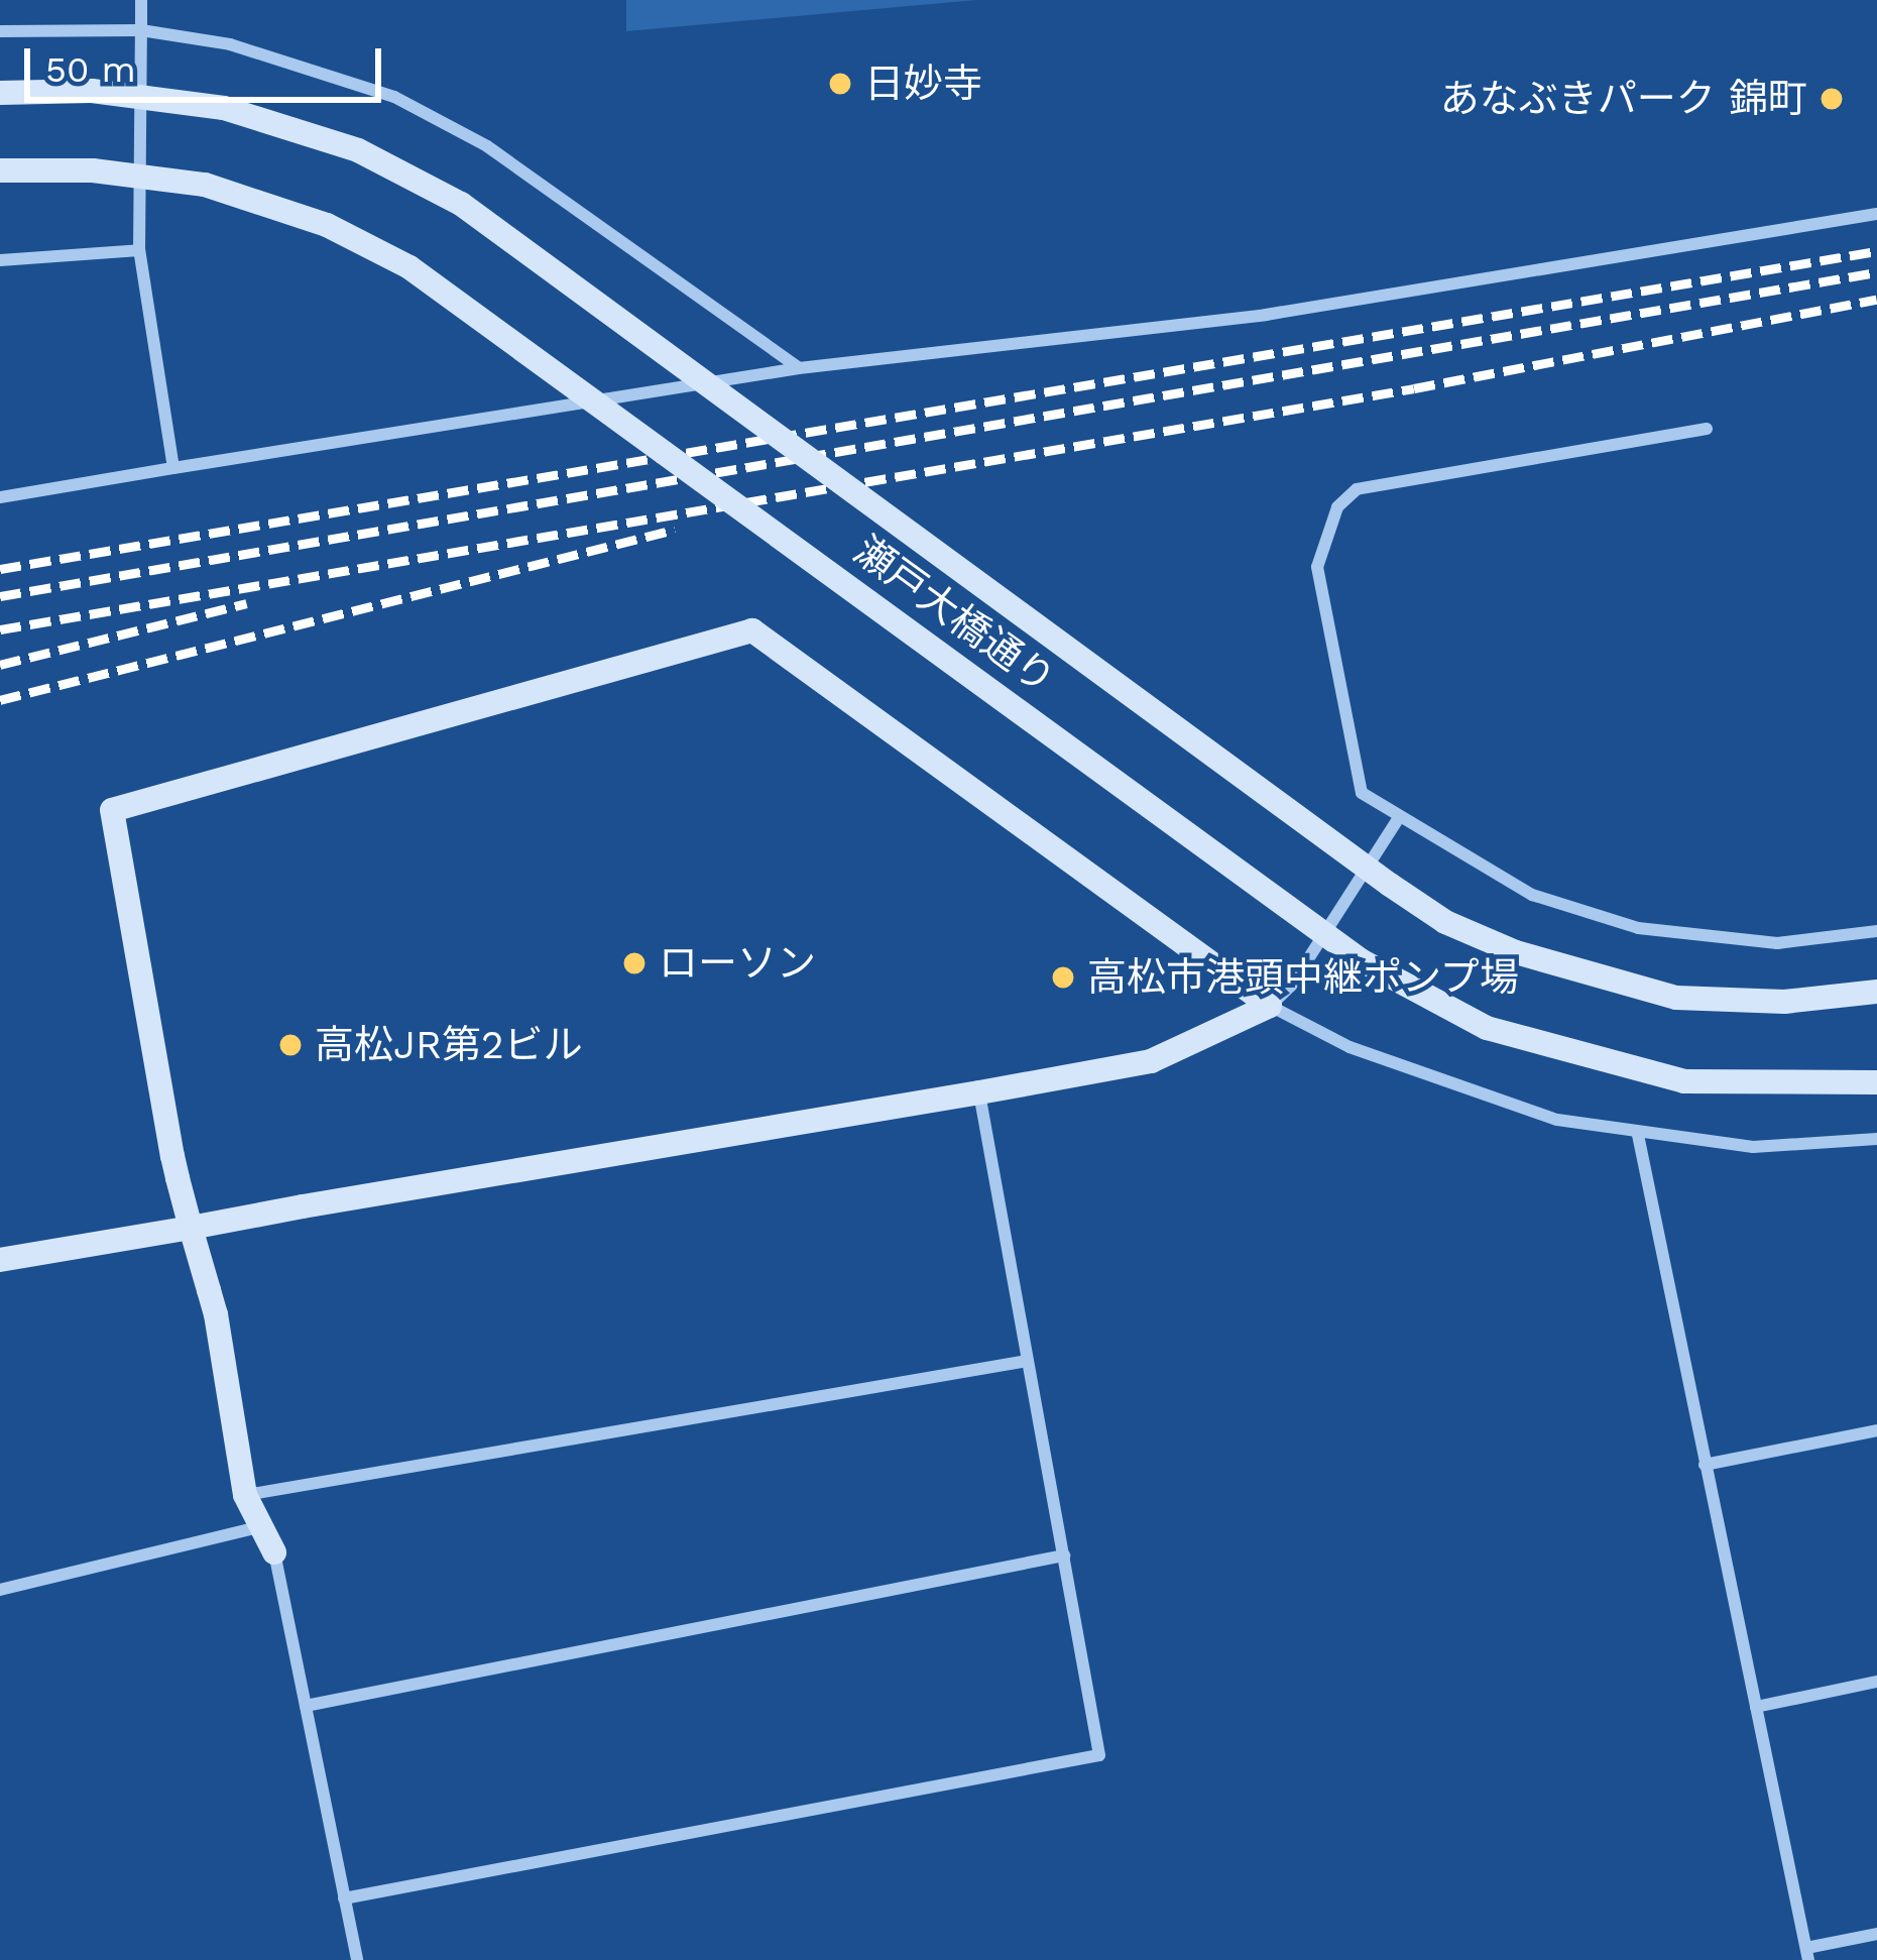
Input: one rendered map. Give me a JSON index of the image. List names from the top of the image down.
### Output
{
  "streets": {
    "street": ["瀬戸大橋通り"]
  },
  "places": [
    "日妙寺",
    "あなぶきパーク 錦町",
    "ローソン",
    "高松市港頭中継ポンプ場",
    "高松JR第2ビル"
  ],
  "scale_bar": "50 m"
}
